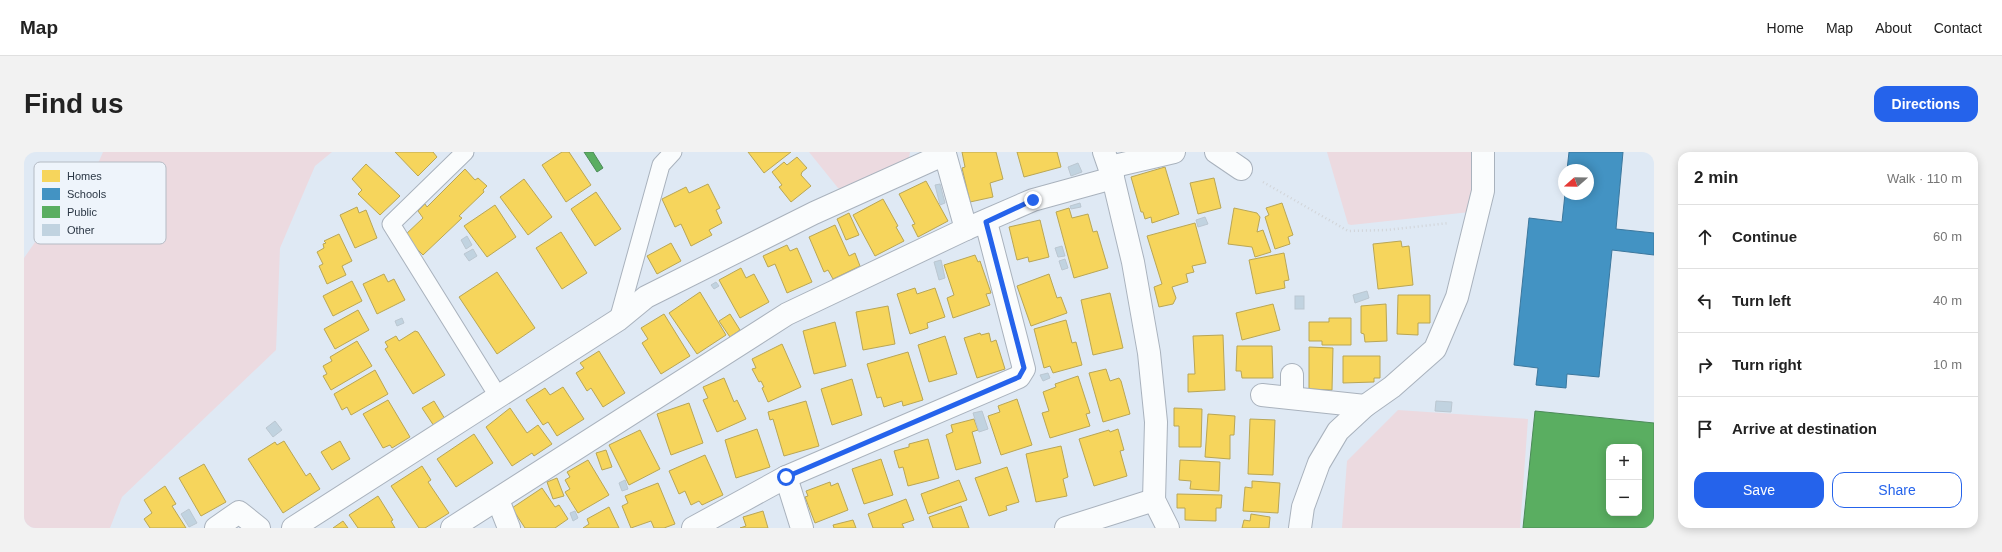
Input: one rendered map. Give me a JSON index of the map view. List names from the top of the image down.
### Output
{
  "legend": [
    "Homes",
    "Schools",
    "Public",
    "Other"
  ],
  "north": "left",
  "page": {
    "header": "Map",
    "nav": [
      "Home",
      "Map",
      "About",
      "Contact"
    ],
    "buttons": [
      "Directions",
      ["Save", "Share"]
    ],
    "title": "Find us",
    "heading": ["2 min", "Walk · 110 m"],
    "list": [
      ["Continue", "60 m"],
      ["Turn left", "40 m"],
      ["Turn right", "10 m"],
      "Arrive at destination"
    ],
    "map_buttons": ["+", "−"]
  }
}
